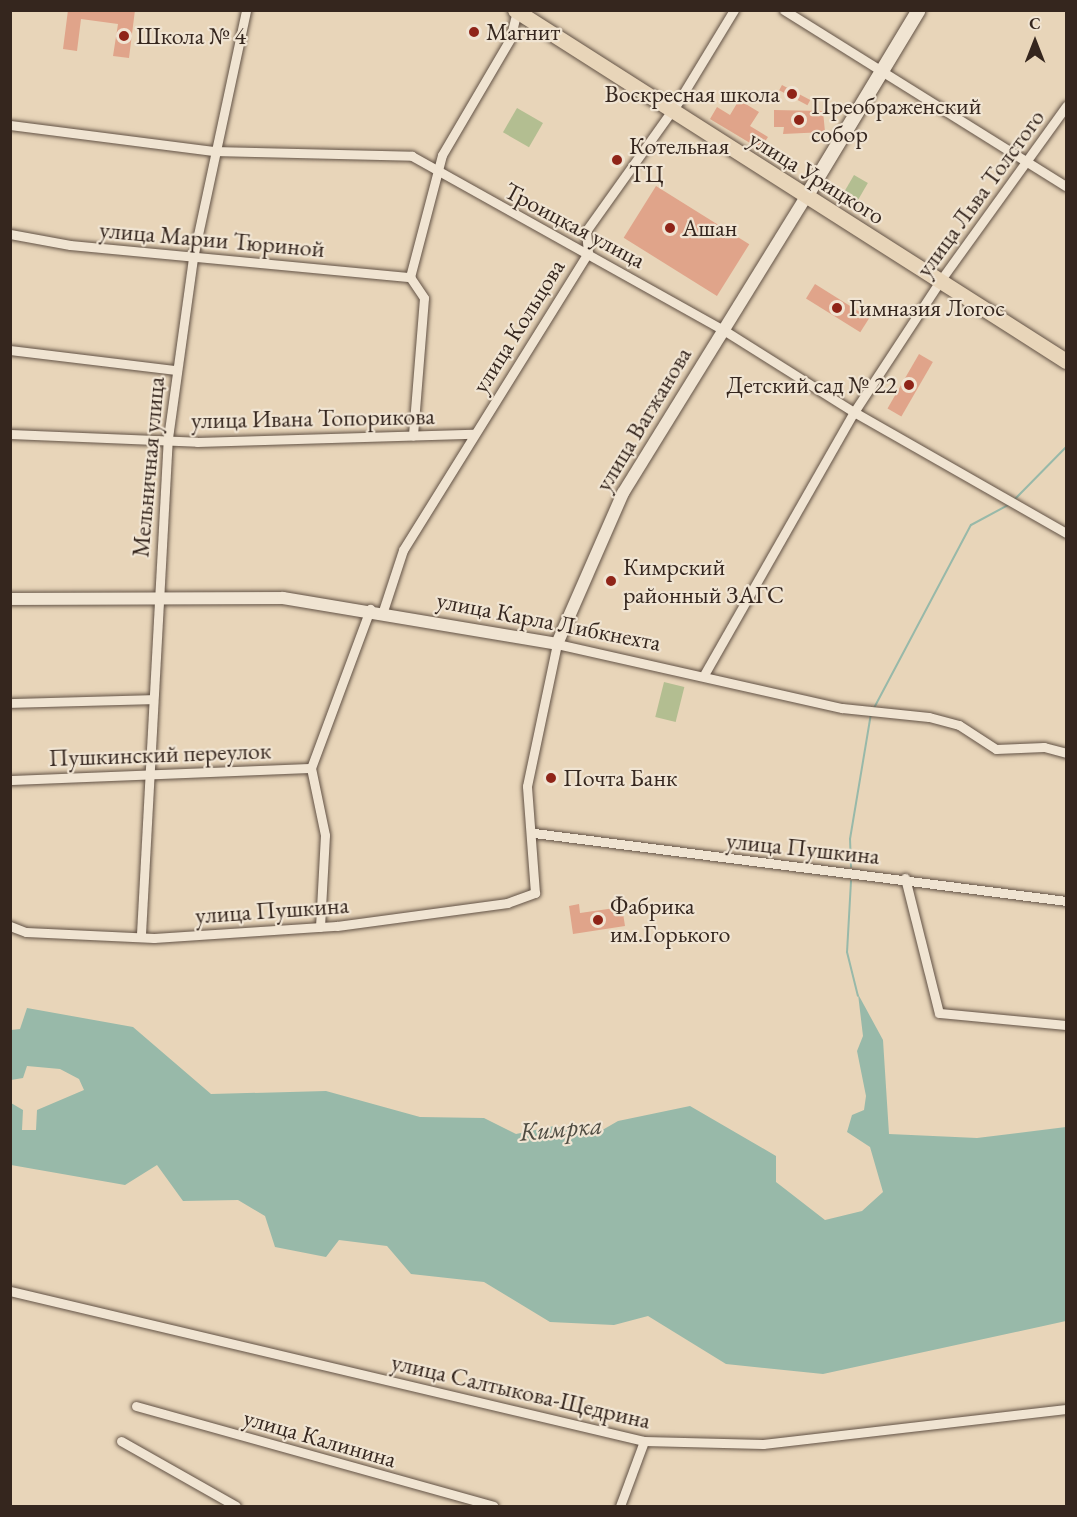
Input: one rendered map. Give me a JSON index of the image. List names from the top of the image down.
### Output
{
  "streets": {
    "main road": ["улица Урицкого", "улица Вагжанова"],
    "street": [
      "улица Льва Толстого",
      "Троицкая улица",
      "улица Марии Тюриной",
      "улица Кольцова",
      "улица Ивана Топорикова",
      "Мельничная улица",
      "улица Карла Либкнехта",
      "Пушкинский переулок",
      "улица Пушкина",
      "улица Салтыкова-Щедрина",
      "улица Калинина"
    ]
  },
  "crossings": [
    ["улица Урицкого", "улица Льва Толстого"],
    ["улица Урицкого", "улица Кольцова"],
    ["улица Урицкого", "улица Вагжанова"],
    ["улица Льва Толстого", "Троицкая улица"],
    ["улица Льва Толстого", "улица Карла Либкнехта"],
    ["Троицкая улица", "улица Кольцова"],
    ["Троицкая улица", "улица Вагжанова"],
    ["Троицкая улица", "Мельничная улица"],
    ["улица Марии Тюриной", "Мельничная улица"],
    ["улица Кольцова", "улица Ивана Топорикова"],
    ["улица Кольцова", "улица Карла Либкнехта"],
    ["улица Ивана Топорикова", "Мельничная улица"],
    ["улица Вагжанова", "улица Карла Либкнехта"],
    ["улица Вагжанова", "улица Пушкина"],
    ["Мельничная улица", "улица Карла Либкнехта"],
    ["Мельничная улица", "Пушкинский переулок"],
    ["Мельничная улица", "улица Пушкина"]
  ],
  "water": ["Кимрка"],
  "places": [
    "Магнит",
    "Школа № 4",
    "Воскресная школа",
    "Преображенский собор",
    "Котельная ТЦ",
    "Ашан",
    "Гимназия Логос",
    "Детский сад № 22",
    "Кимрский районный ЗАГС",
    "Почта Банк",
    "Фабрика им.Горького"
  ],
  "north": "top"
}
